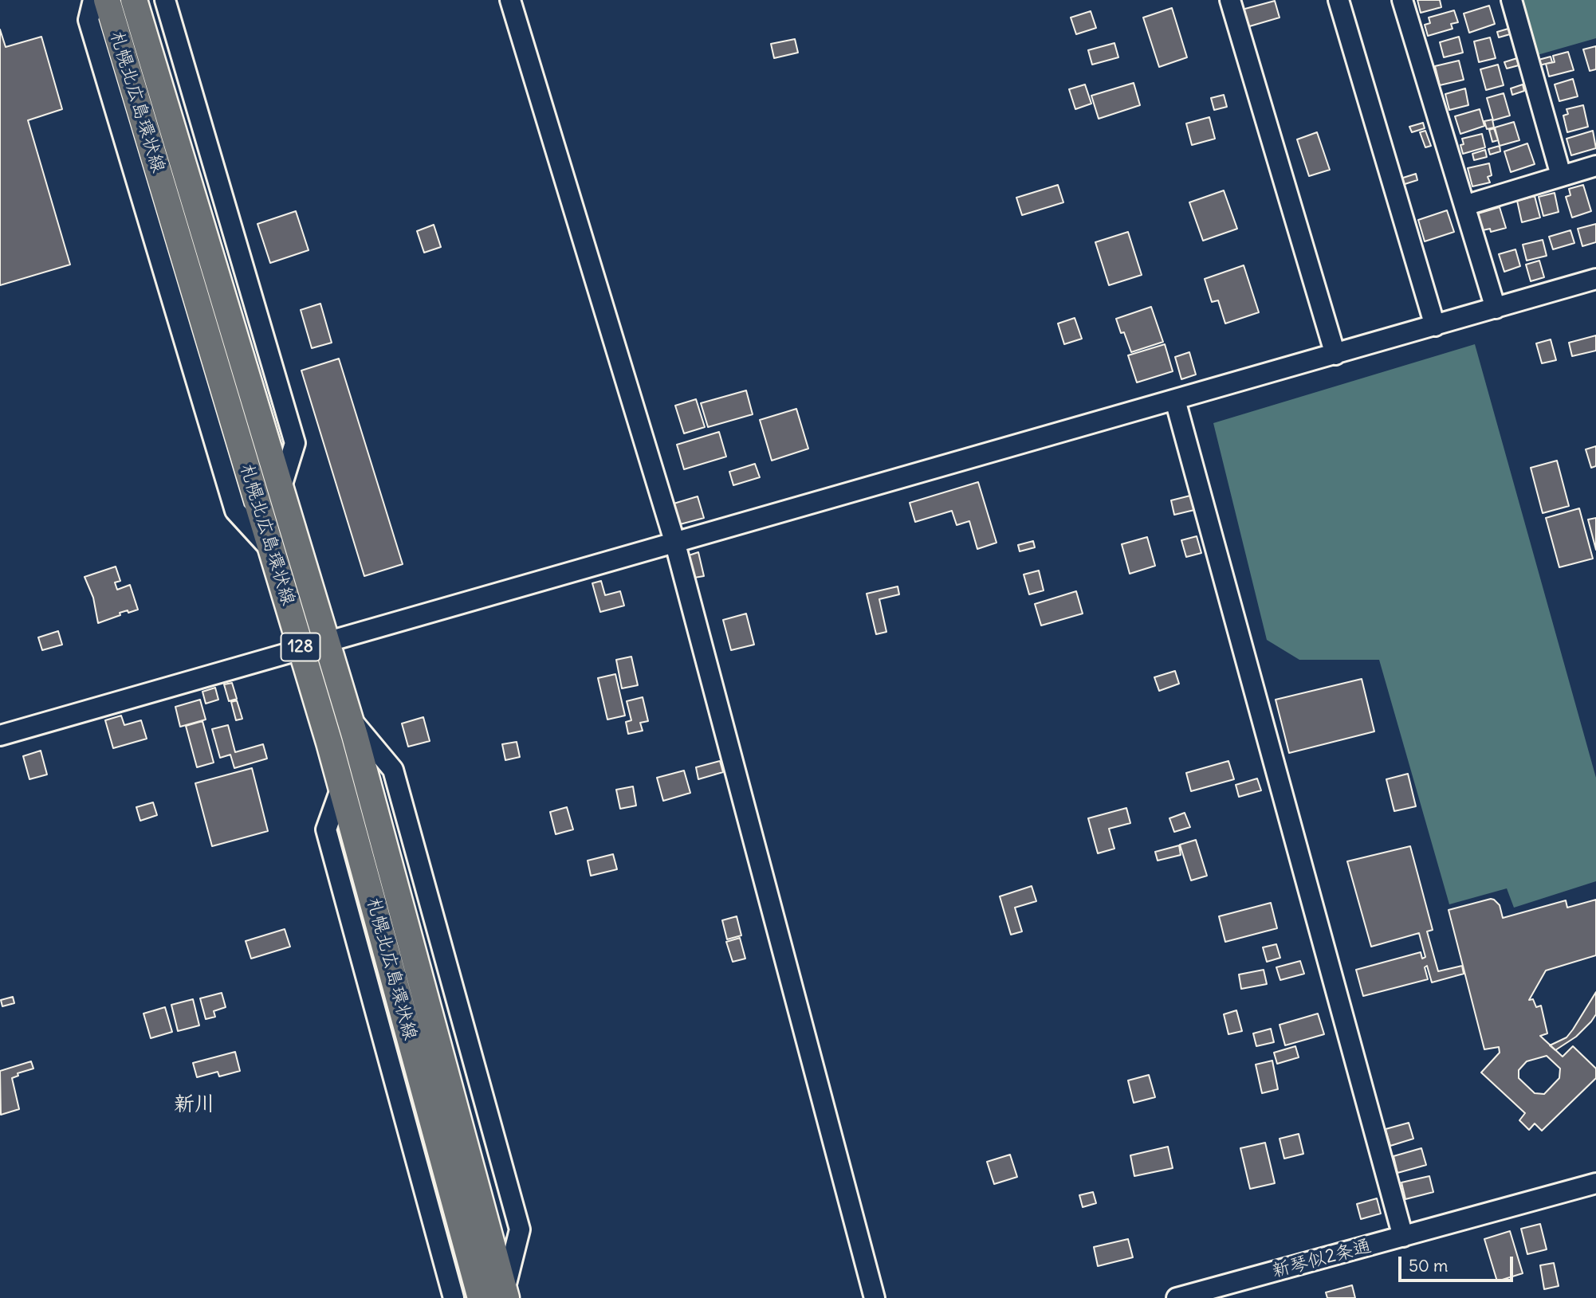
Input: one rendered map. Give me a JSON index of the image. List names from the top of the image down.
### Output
{
  "streets": {
    "main road": ["札幌北広島環状線", "128"],
    "street": ["新琴似2条通"]
  },
  "districts": ["新川"],
  "scale_bar": "50 m"
}
